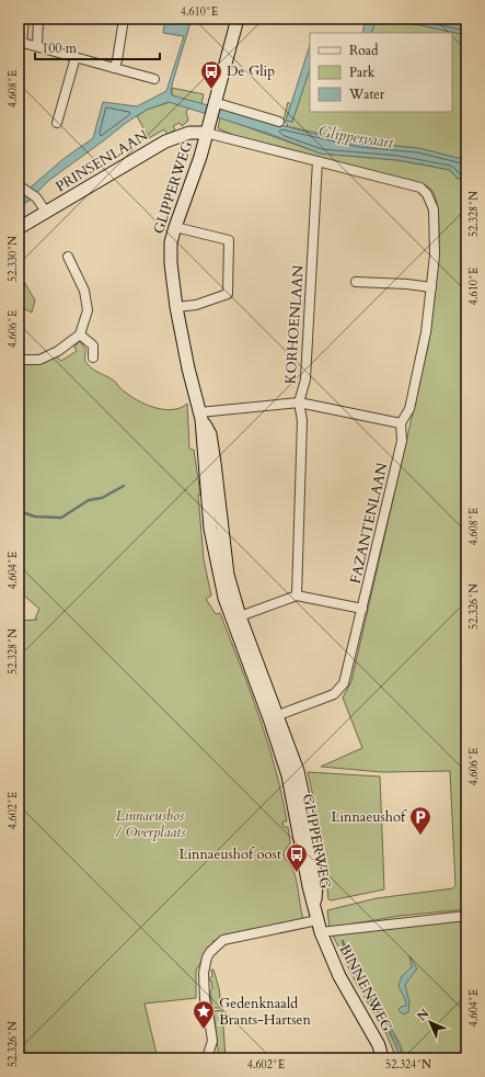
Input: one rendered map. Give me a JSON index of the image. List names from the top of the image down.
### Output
{
  "streets": {
    "street": [
      "PRINSENLAAN",
      "GLIPPERWEG",
      "KORHOENLAAN",
      "FAZANTENLAAN",
      "BINNENWEG"
    ]
  },
  "crossings": [
    ["PRINSENLAAN", "GLIPPERWEG"],
    ["PRINSENLAAN", "FAZANTENLAAN"],
    ["GLIPPERWEG", "FAZANTENLAAN"],
    ["GLIPPERWEG", "BINNENWEG"],
    ["KORHOENLAAN", "FAZANTENLAAN"]
  ],
  "water": ["Glippervaart"],
  "parks": ["Linnaeusbos / Overplaats"],
  "places": {
    "bus stop": ["De Glip", "Linnaeushof oost"],
    "parking": ["Linnaeushof"],
    "place": ["Gedenknaald Brants-Hartsen"]
  },
  "legend": ["Road", "Park", "Water"],
  "scale_bar": "100 m",
  "north": "top left",
  "coordinates": [
    "4.610°E",
    "4.608°E",
    "52.328°N",
    "52.330°N",
    "4.606°E",
    "4.604°E",
    "52.326°N",
    "4.602°E",
    "52.324°N"
  ]
}
